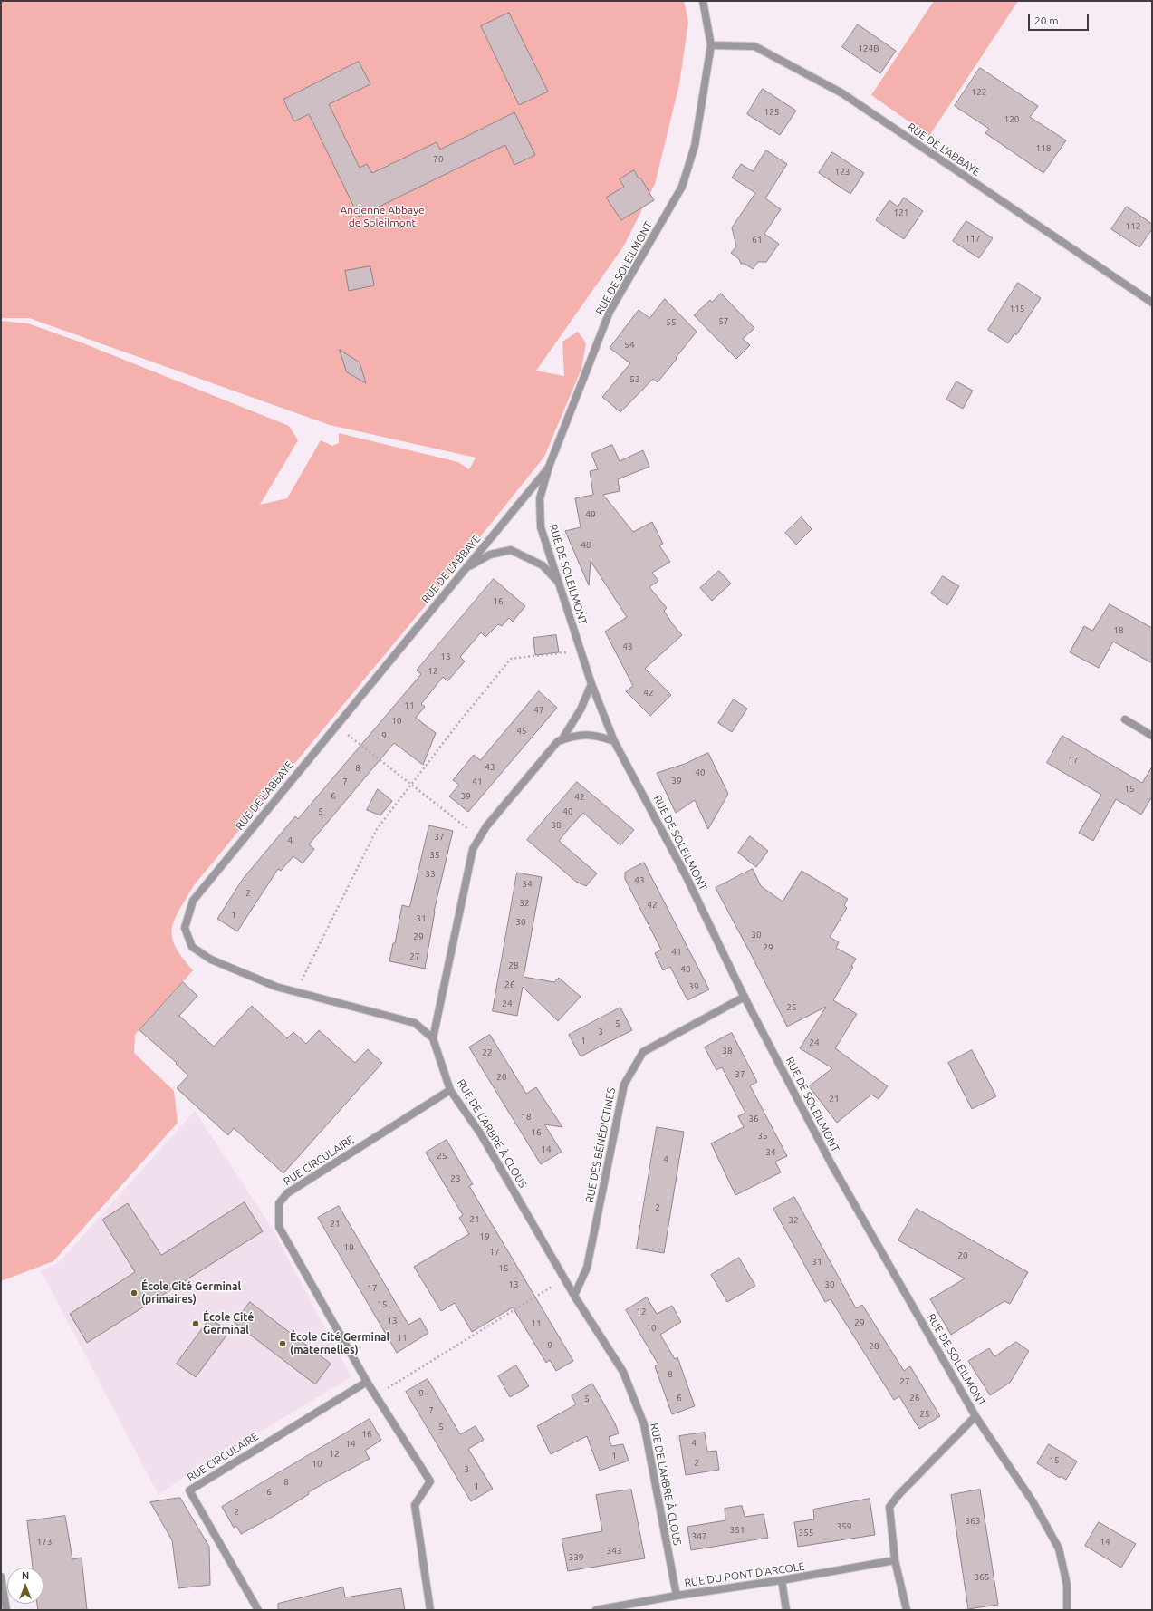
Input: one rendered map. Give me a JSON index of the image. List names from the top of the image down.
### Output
{
  "streets": {
    "street": [
      "RUE DE L'ABBAYE",
      "RUE DE SOLEILMONT",
      "RUE DE L'ARBRE À CLOUS",
      "RUE DES BÉNÉDICTINES",
      "RUE CIRCULAIRE",
      "RUE DU PONT D'ARCOLE"
    ]
  },
  "crossings": [
    ["RUE DE L'ABBAYE", "RUE DE SOLEILMONT"],
    ["RUE DE L'ABBAYE", "RUE DE L'ARBRE À CLOUS"],
    ["RUE DE SOLEILMONT", "RUE DES BÉNÉDICTINES"],
    ["RUE DE L'ARBRE À CLOUS", "RUE DES BÉNÉDICTINES"],
    ["RUE DE L'ARBRE À CLOUS", "RUE CIRCULAIRE"],
    ["RUE DE L'ARBRE À CLOUS", "RUE DU PONT D'ARCOLE"]
  ],
  "parks": ["Ancienne Abbaye de Soleilmont"],
  "places": ["École Cité Germinal (primaires)", "École Cité Germinal", "École Cité Germinal (maternelles)"],
  "house_numbers": [
    "124B",
    "122",
    "125",
    "120",
    "118",
    "70",
    "123",
    "121",
    "112",
    "117",
    "61",
    "115",
    "57",
    "55",
    "54",
    "53",
    "49",
    "48",
    "16",
    "18",
    "43",
    "13",
    "12",
    "42",
    "11",
    "47",
    "10",
    "45",
    "9",
    "17",
    "43",
    "8",
    "40",
    "39",
    "7",
    "41",
    "15",
    "6",
    "39",
    "42",
    "5",
    "40",
    "38",
    "37",
    "4",
    "35",
    "33",
    "43",
    "34",
    "2",
    "32",
    "42",
    "1",
    "31",
    "30",
    "30",
    "29",
    "29",
    "41",
    "27",
    "28",
    "40",
    "26",
    "39",
    "24",
    "25",
    "5",
    "3",
    "1",
    "24",
    "38",
    "22",
    "37",
    "20",
    "21",
    "18",
    "36",
    "16",
    "35",
    "14",
    "34",
    "25",
    "4",
    "23",
    "2",
    "21",
    "32",
    "21",
    "19",
    "19",
    "17",
    "20",
    "31",
    "15",
    "13",
    "30",
    "17",
    "15",
    "12",
    "13",
    "29",
    "11",
    "10",
    "11",
    "9",
    "28",
    "8",
    "27",
    "9",
    "6",
    "26",
    "5",
    "7",
    "25",
    "5",
    "16",
    "4",
    "14",
    "12",
    "1",
    "15",
    "2",
    "10",
    "3",
    "8",
    "1",
    "6",
    "2",
    "363",
    "359",
    "351",
    "355",
    "347",
    "173",
    "14",
    "343",
    "339",
    "365"
  ],
  "scale_bar": "20 m",
  "north": "top"
}
